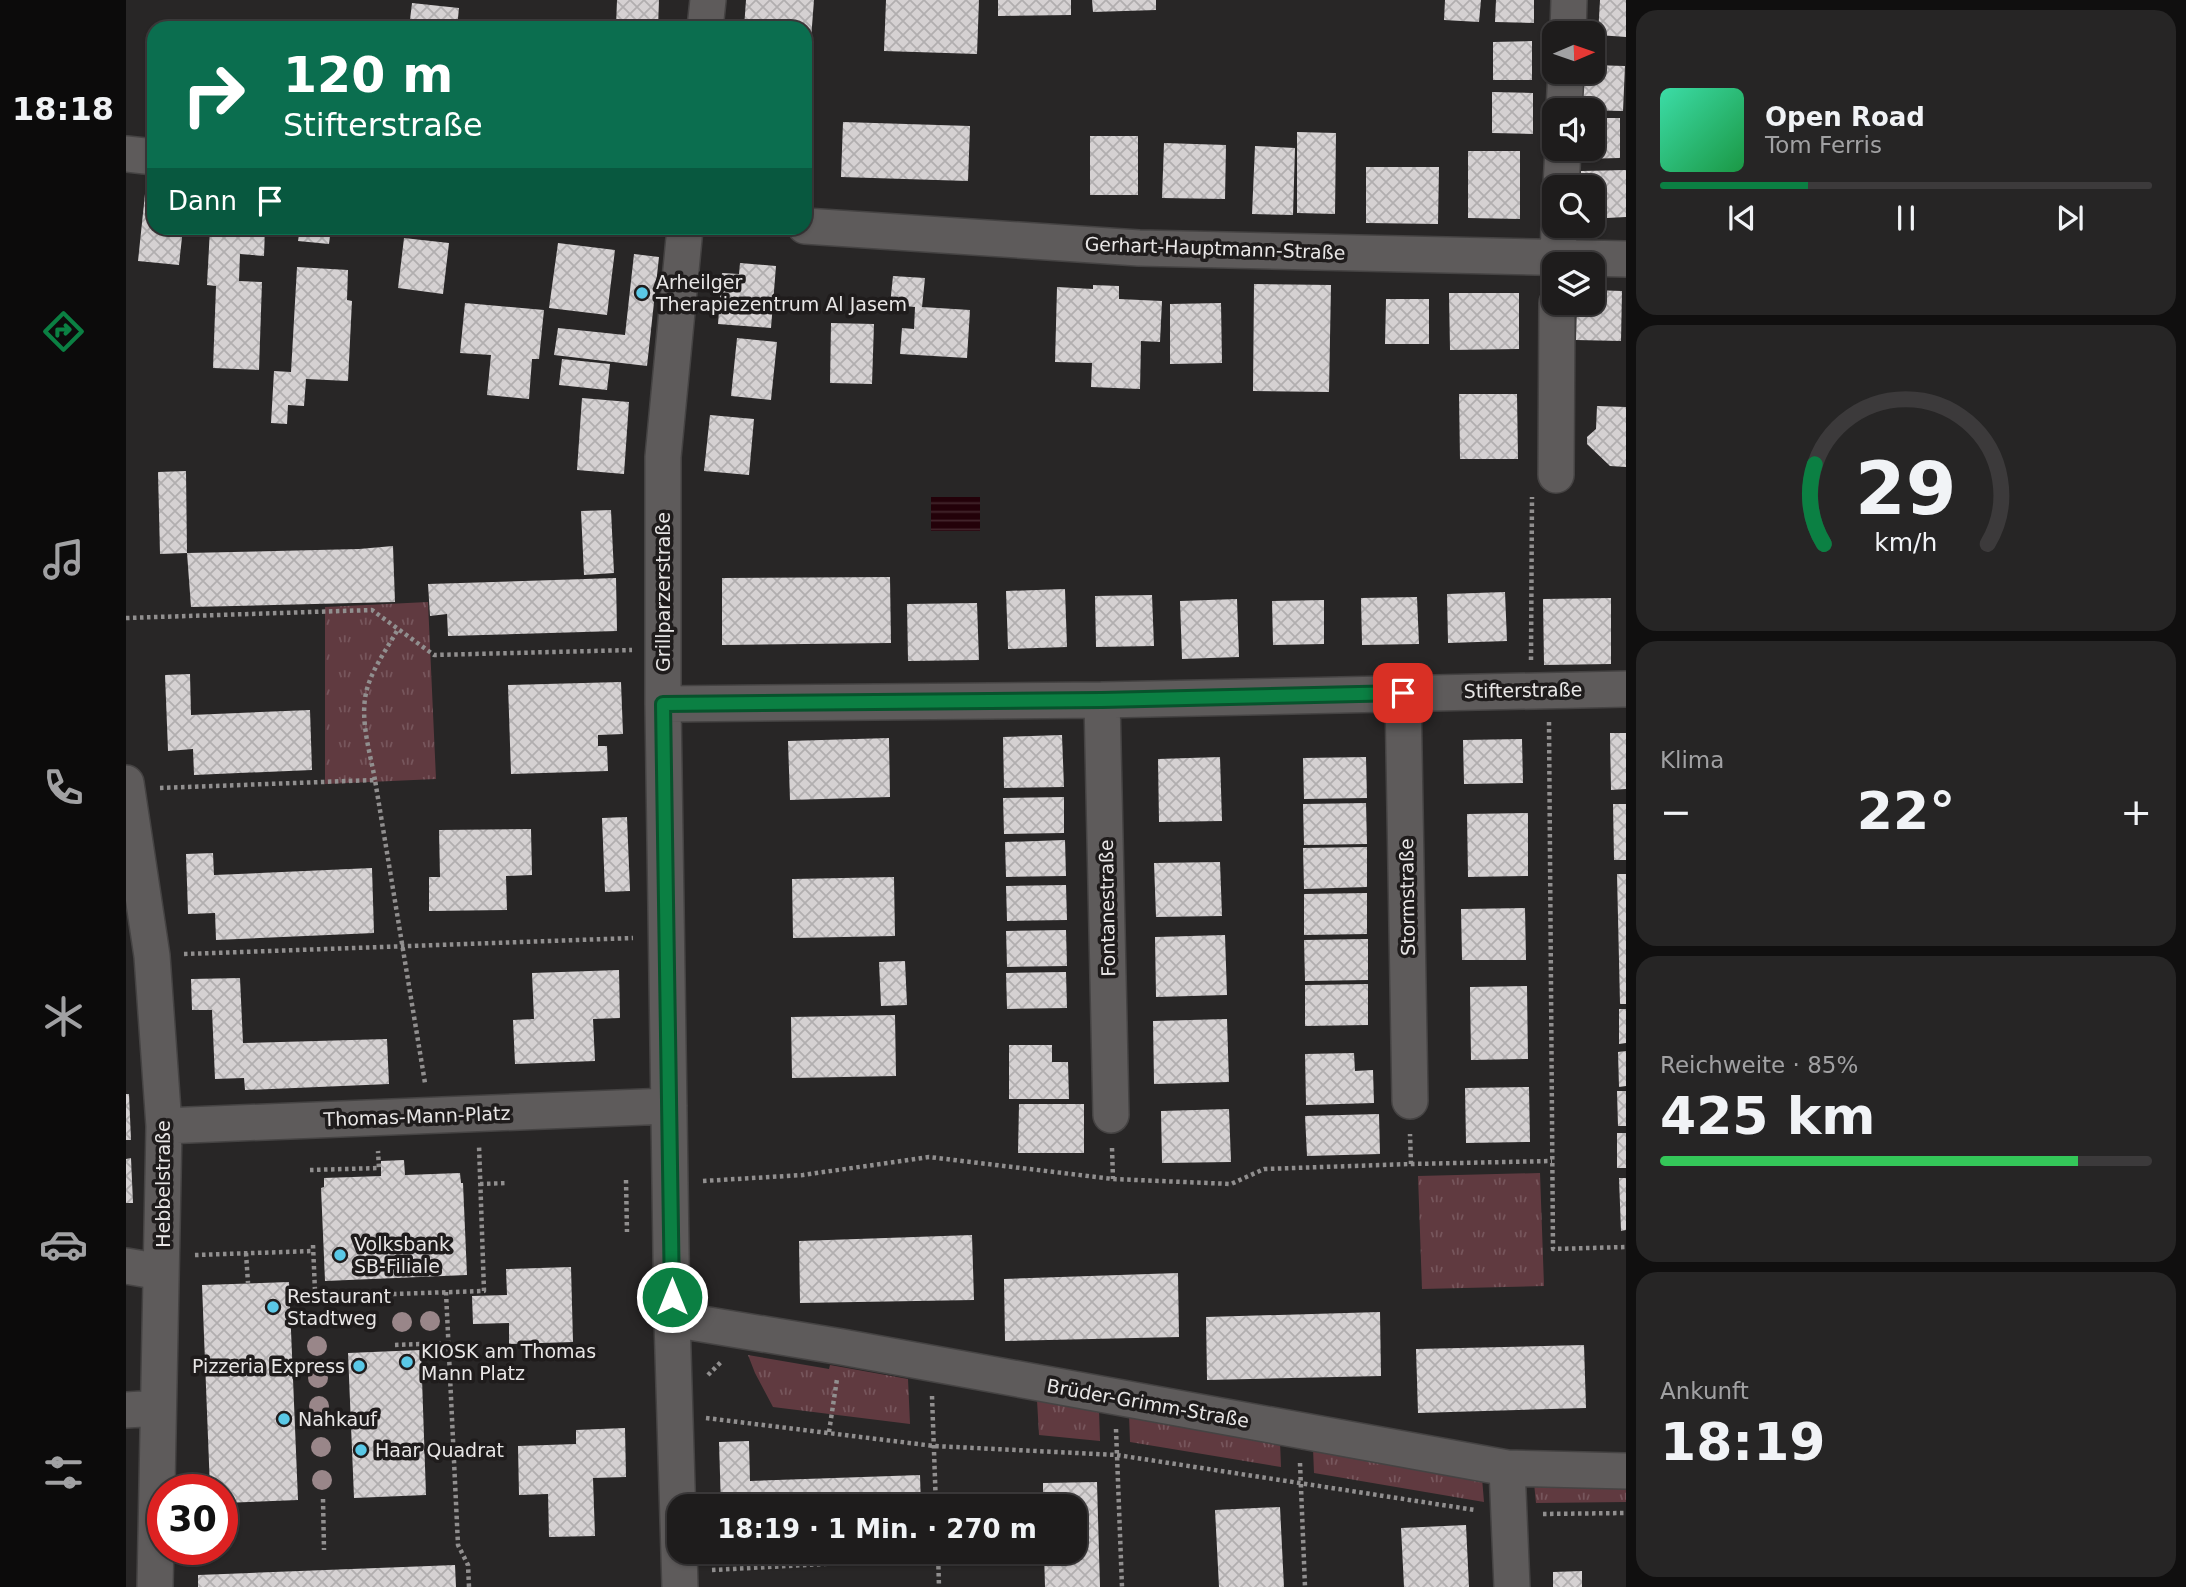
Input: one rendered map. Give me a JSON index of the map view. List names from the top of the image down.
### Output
{
  "streets": {
    "street": [
      "Gerhart-Hauptmann-Straße",
      "Grillparzerstraße",
      "Stifterstraße",
      "Stormstraße",
      "Fontanestraße",
      "Thomas-Mann-Platz",
      "Hebbelstraße",
      "Brüder-Grimm-Straße"
    ]
  },
  "crossings": [
    ["Grillparzerstraße", "Stifterstraße"],
    ["Grillparzerstraße", "Thomas-Mann-Platz"],
    ["Grillparzerstraße", "Brüder-Grimm-Straße"],
    ["Stifterstraße", "Stormstraße"],
    ["Stifterstraße", "Fontanestraße"],
    ["Thomas-Mann-Platz", "Hebbelstraße"]
  ],
  "places": [
    "Arheilger Therapiezentrum Al Jasem",
    "Volksbank SB-Filiale",
    "Restaurant Stadtweg",
    "KIOSK am Thomas Mann Platz",
    "Pizzeria Express",
    "Nahkauf",
    "Haar Quadrat"
  ],
  "north": "right",
  "page": {
    "tabs": "18:18",
    "turn": ["120 m", "Stifterstraße"],
    "song": ["Open Road", "Tom Ferris"],
    "then": "Dann",
    "tile": [
      "Klima",
      ["Reichweite · 85%", "425 km"],
      ["Ankunft", "18:19"]
    ],
    "heat": ["−", "22°", "+"],
    "limit": "30",
    "trip": "18:19 · 1 Min. · 270 m",
    "gauge": ["29", "km/h"]
  }
}
